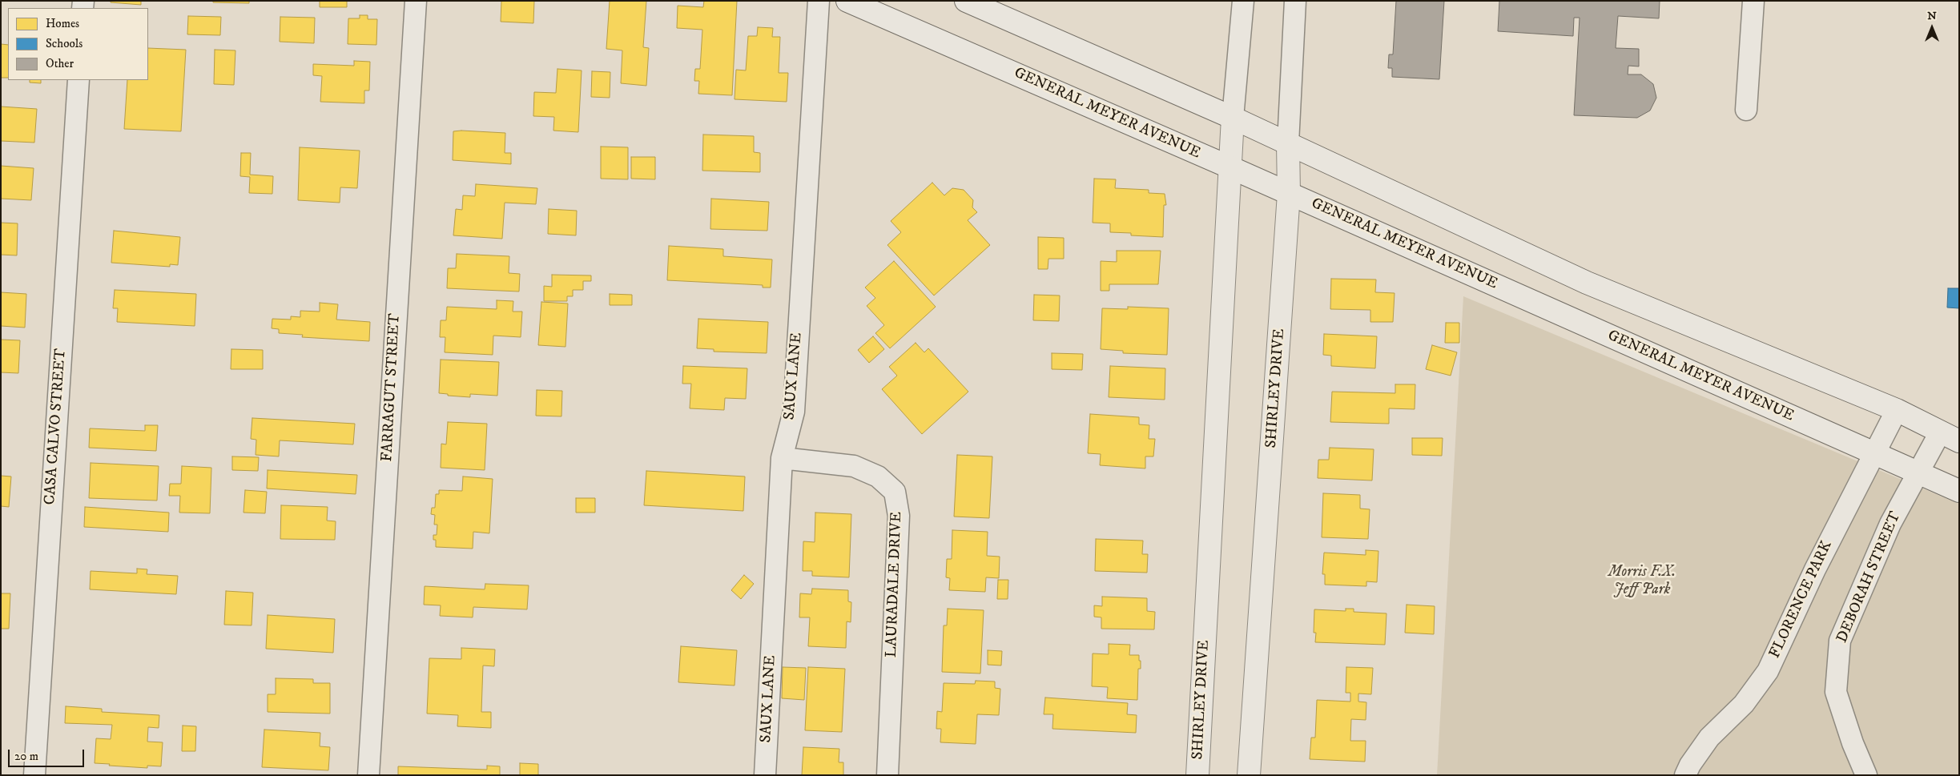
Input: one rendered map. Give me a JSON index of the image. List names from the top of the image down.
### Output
{
  "streets": {
    "main road": ["GENERAL MEYER AVENUE", "SHIRLEY DRIVE"],
    "street": [
      "SAUX LANE",
      "FARRAGUT STREET",
      "CASA CALVO STREET",
      "DEBORAH STREET",
      "LAURADALE DRIVE",
      "FLORENCE PARK"
    ]
  },
  "crossings": [
    ["GENERAL MEYER AVENUE", "SHIRLEY DRIVE"],
    ["GENERAL MEYER AVENUE", "DEBORAH STREET"],
    ["GENERAL MEYER AVENUE", "FLORENCE PARK"],
    ["SAUX LANE", "LAURADALE DRIVE"]
  ],
  "parks": ["Morris F.X. Jeff Park"],
  "legend": ["Homes", "Schools", "Other"],
  "scale_bar": "20 m",
  "north": "top"
}
